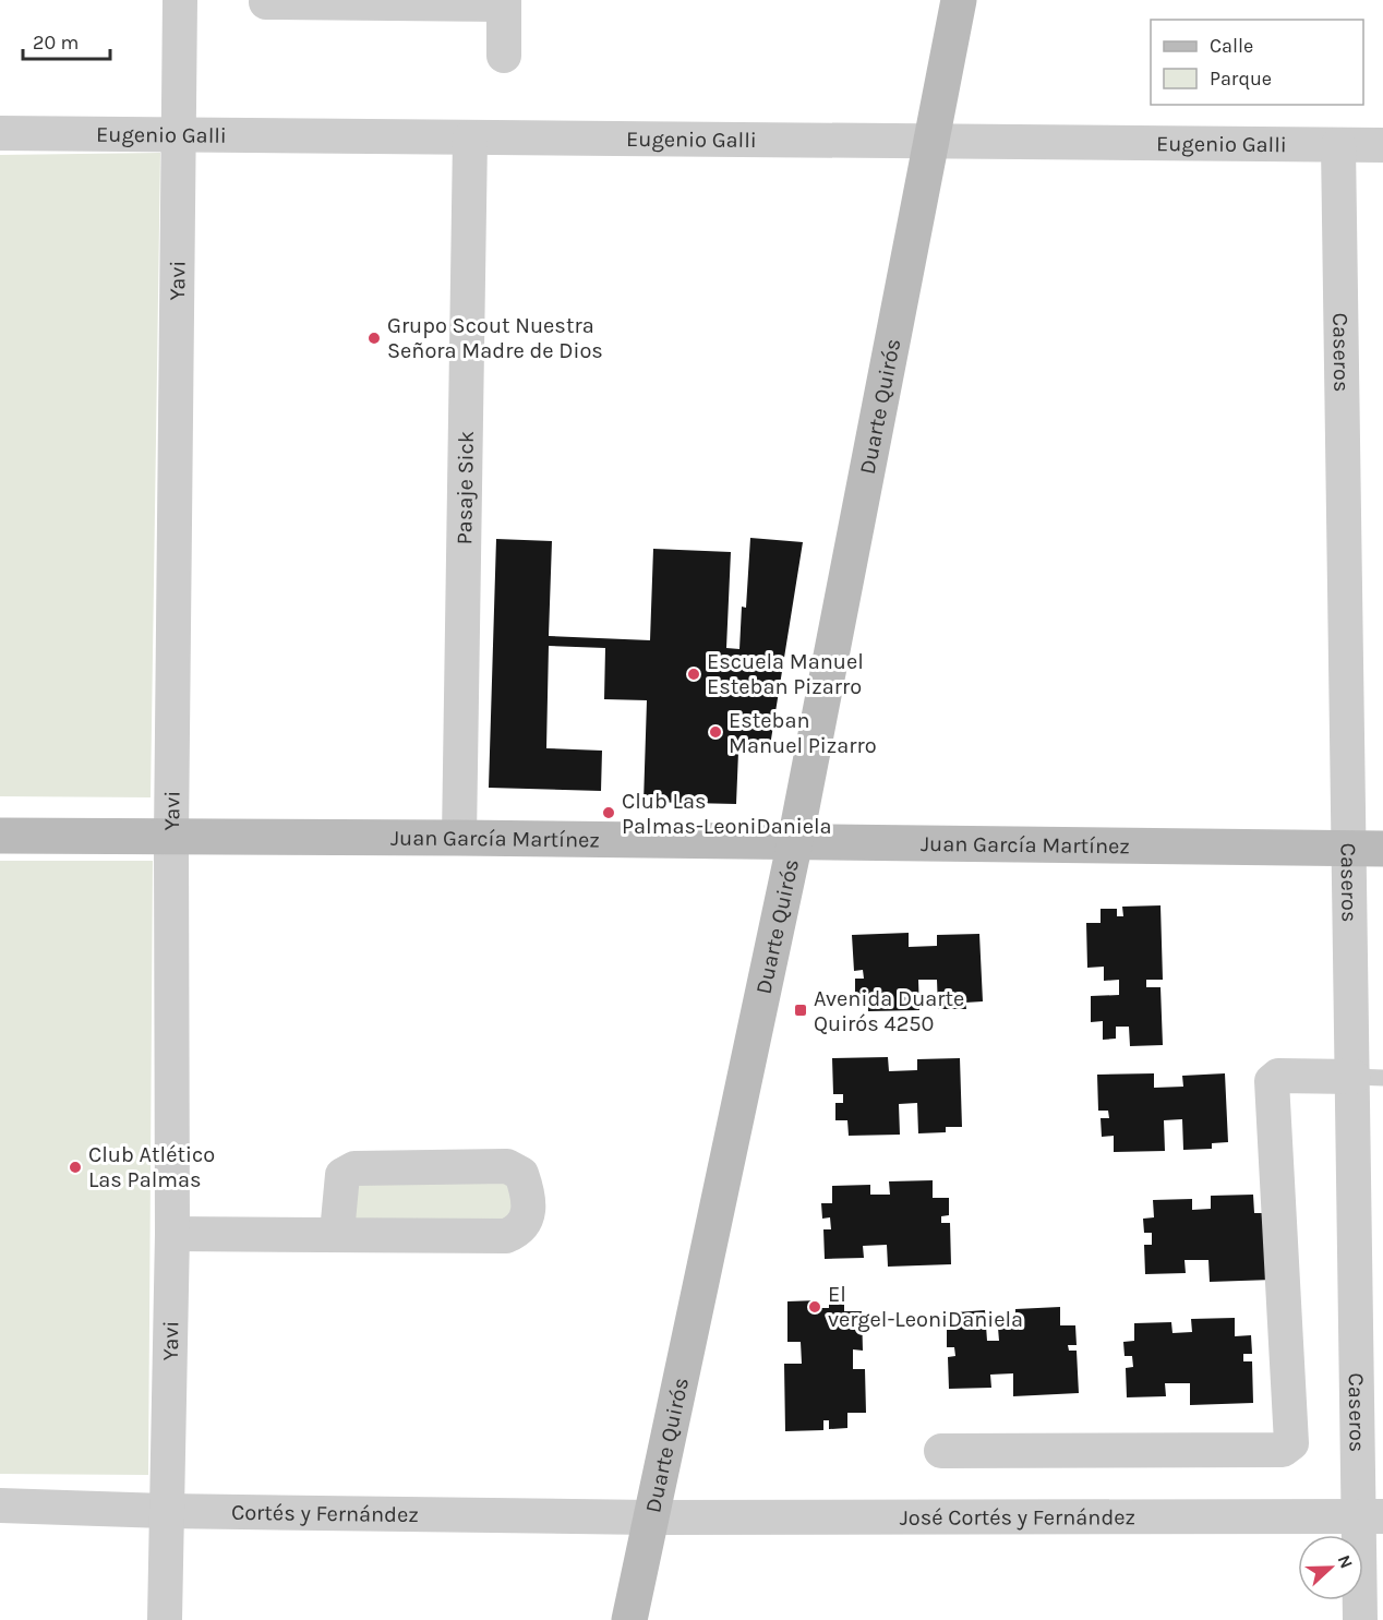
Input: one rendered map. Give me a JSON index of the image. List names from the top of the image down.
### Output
{
  "streets": {
    "main road": ["Duarte Quirós", "Juan García Martínez"],
    "street": [
      "Eugenio Galli",
      "Yavi",
      "Caseros",
      "Pasaje Sick",
      "Cortés y Fernández",
      "José Cortés y Fernández"
    ]
  },
  "crossings": [
    ["Eugenio Galli", "Yavi"],
    ["Eugenio Galli", "Caseros"],
    ["Eugenio Galli", "Duarte Quirós"],
    ["Eugenio Galli", "Pasaje Sick"],
    ["Yavi", "Juan García Martínez"],
    ["Yavi", "Cortés y Fernández"],
    ["Caseros", "Juan García Martínez"],
    ["Caseros", "José Cortés y Fernández"],
    ["Duarte Quirós", "Juan García Martínez"],
    ["Duarte Quirós", "Cortés y Fernández"],
    ["Duarte Quirós", "José Cortés y Fernández"],
    ["Pasaje Sick", "Juan García Martínez"],
    ["Cortés y Fernández", "José Cortés y Fernández"]
  ],
  "places": {
    "other": [
      "Grupo Scout Nuestra Señora Madre de Dios",
      "Escuela Manuel Esteban Pizarro",
      "Esteban Manuel Pizarro",
      "Club Las Palmas-LeoniDaniela",
      "Club Atlético Las Palmas",
      "El vergel-LeoniDaniela"
    ],
    "transit": ["Avenida Duarte Quirós 4250"]
  },
  "legend": ["Calle", "Parque"],
  "scale_bar": "20 m",
  "north": "right"
}
